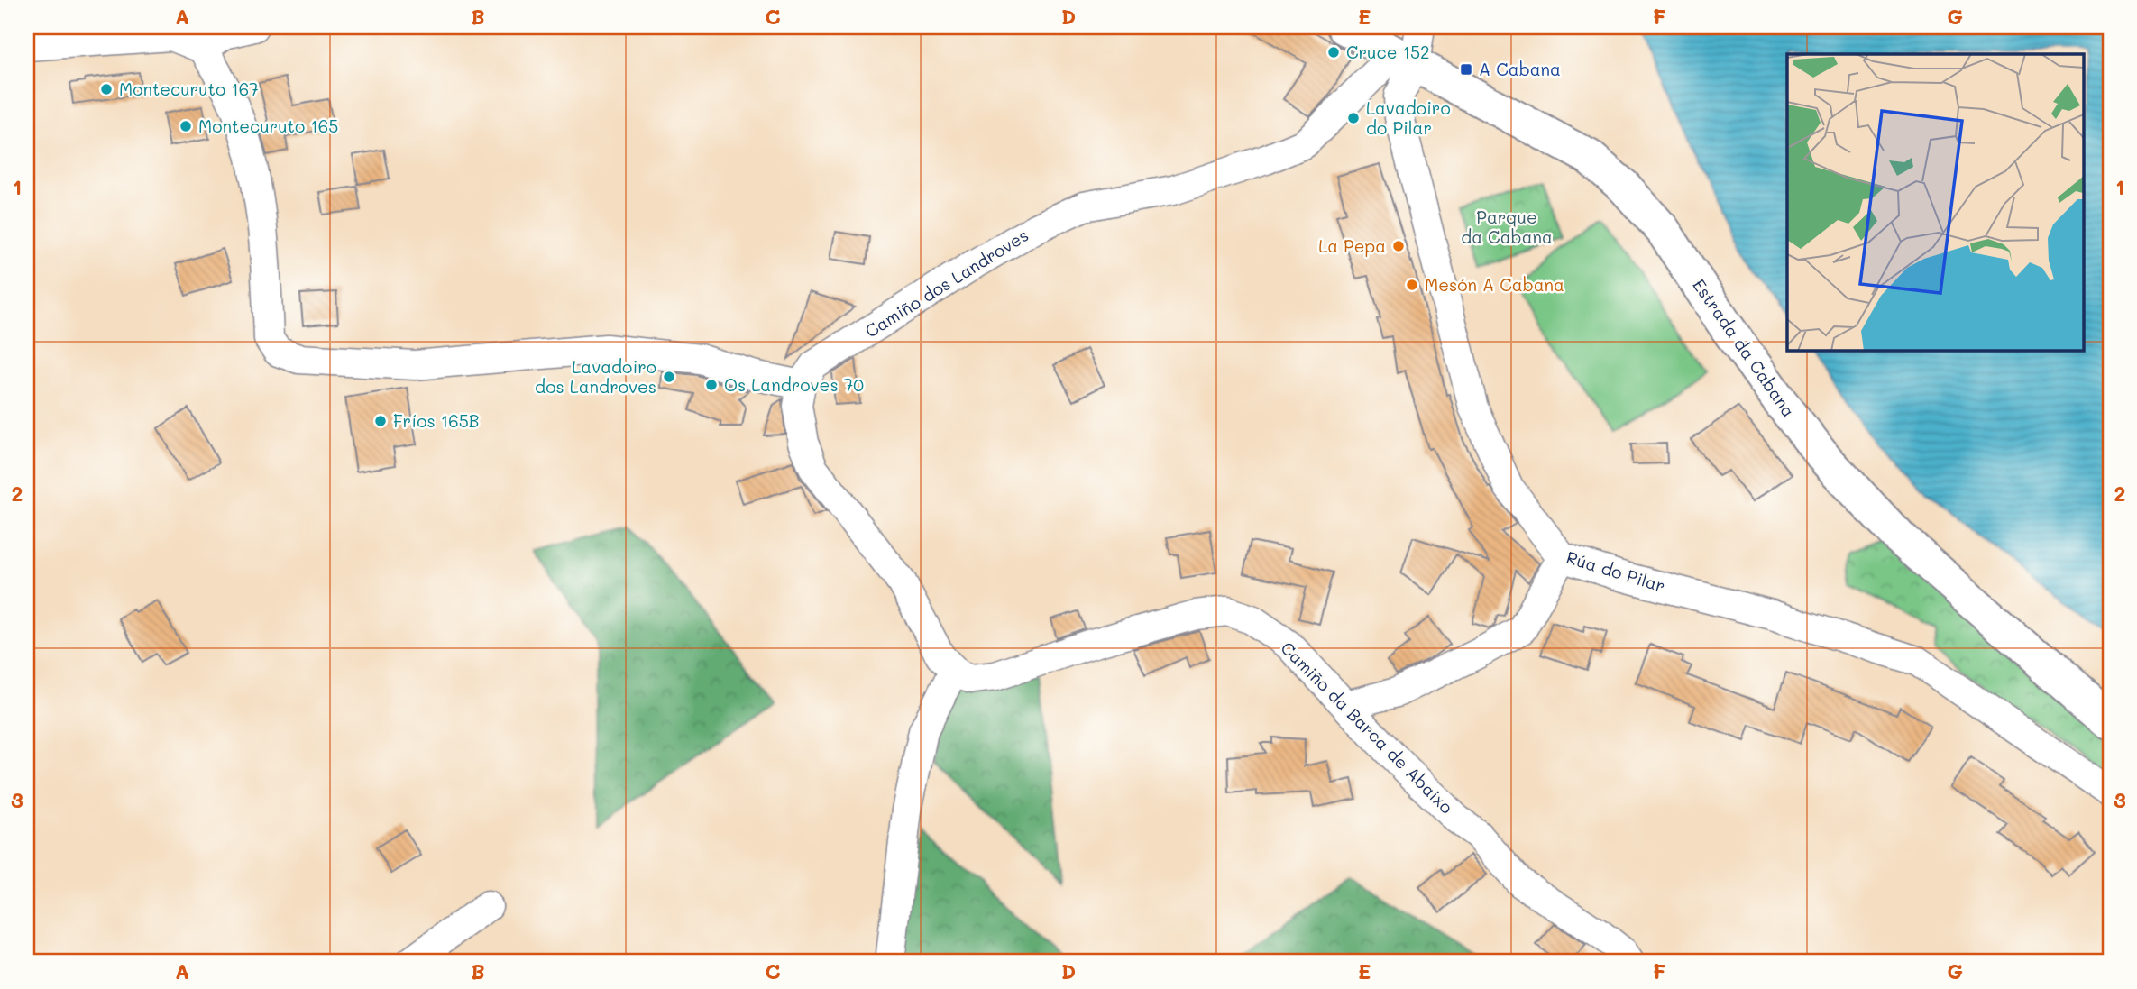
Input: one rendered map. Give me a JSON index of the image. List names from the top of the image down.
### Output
{
  "streets": {
    "main road": ["Estrada da Cabana"],
    "street": ["Camiño dos Landroves", "Rúa do Pilar", "Camiño da Barca de Abaixo"]
  },
  "crossings": [
    ["Camiño dos Landroves", "Estrada da Cabana"],
    ["Camiño dos Landroves", "Rúa do Pilar"],
    ["Estrada da Cabana", "Rúa do Pilar"]
  ],
  "parks": ["Parque da Cabana"],
  "places": {
    "other": [
      "Cruce 152",
      "Montecuruto 167",
      "Lavadoiro do Pilar",
      "Montecuruto 165",
      "La Pepa",
      "Mesón A Cabana",
      "Lavadoiro dos Landroves",
      "Os Landroves 70",
      "Fríos 165B"
    ],
    "transit": ["A Cabana"]
  },
  "grid": {
    "columns": [
      "A",
      "B",
      "C",
      "D",
      "E",
      "F",
      "G"
    ],
    "rows": ["1", "2", "3"]
  }
}
